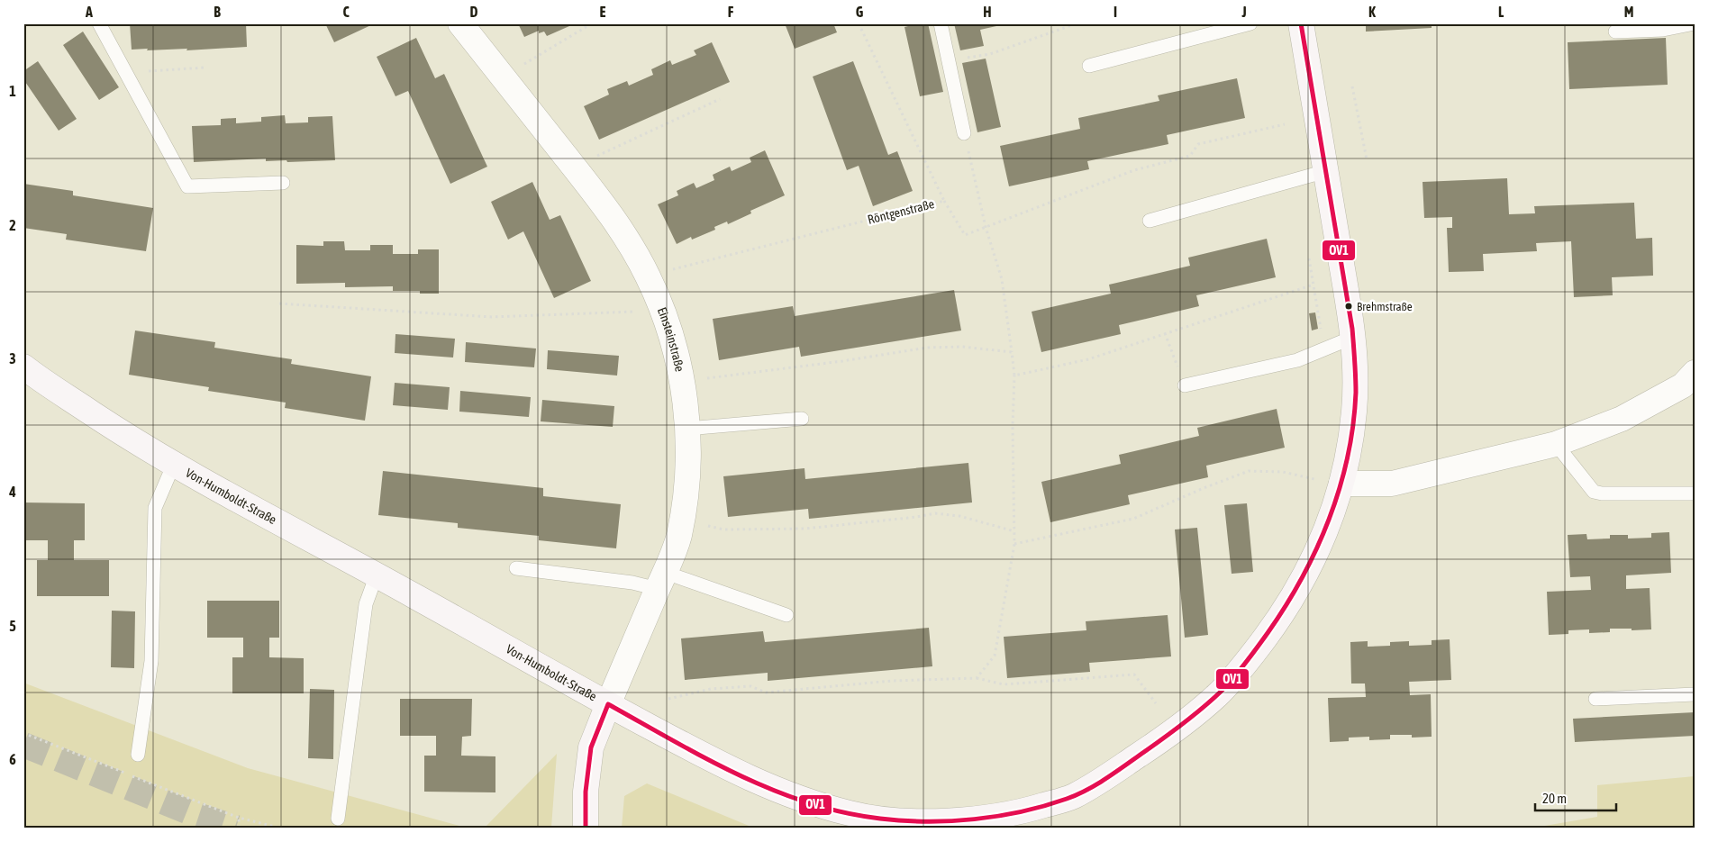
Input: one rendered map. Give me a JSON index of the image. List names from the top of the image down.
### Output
{
  "streets": {
    "street": ["Einsteinstraße", "Von-Humboldt-Straße"],
    "path": ["Röntgenstraße"]
  },
  "crossings": [
    ["Einsteinstraße", "Von-Humboldt-Straße"]
  ],
  "places": ["Brehmstraße"],
  "lines": ["transit line OV1"],
  "scale_bar": "20 m",
  "grid": {
    "columns": [
      "A",
      "B",
      "C",
      "D",
      "E",
      "F",
      "G",
      "H",
      "I",
      "J",
      "K",
      "L",
      "M"
    ],
    "rows": [
      "1",
      "2",
      "3",
      "4",
      "5",
      "6"
    ]
  }
}
